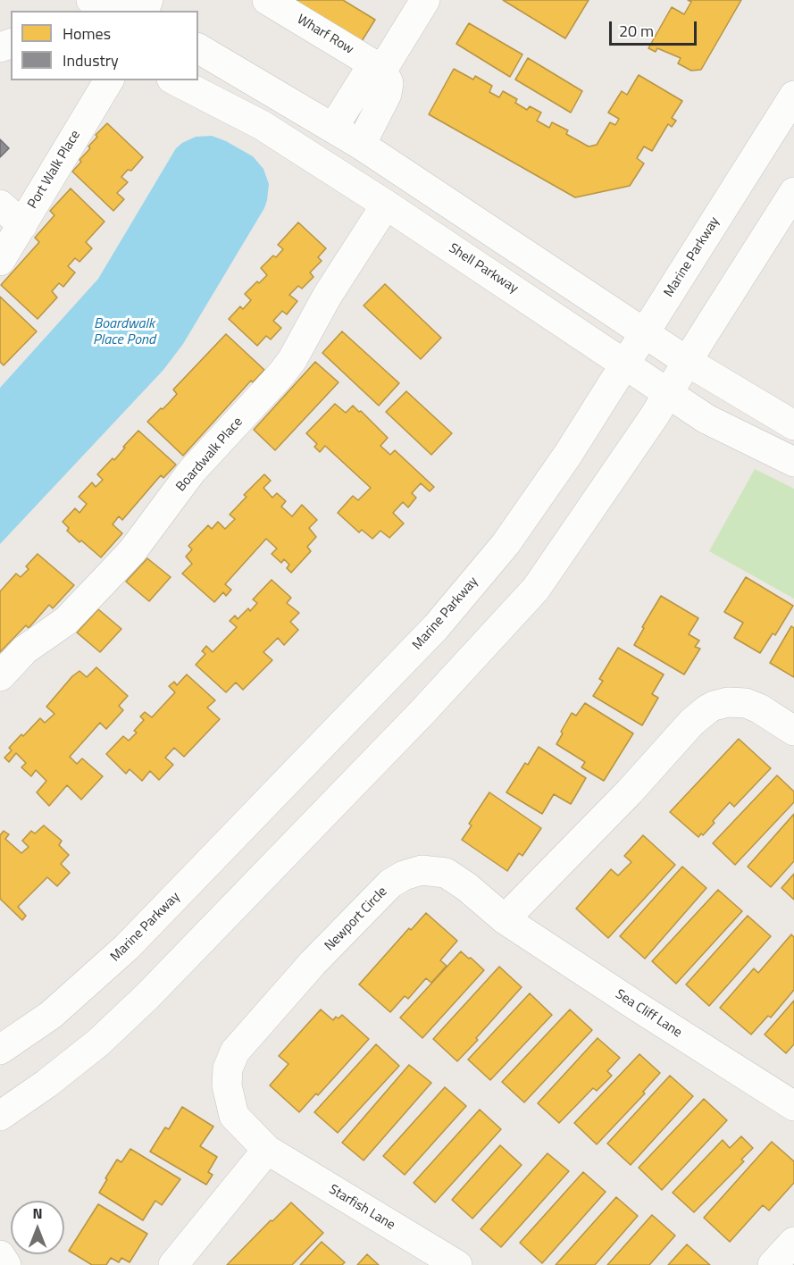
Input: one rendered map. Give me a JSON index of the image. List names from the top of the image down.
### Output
{
  "streets": {
    "street": [
      "Wharf Row",
      "Port Walk Place",
      "Marine Parkway",
      "Shell Parkway",
      "Boardwalk Place",
      "Newport Circle",
      "Sea Cliff Lane",
      "Starfish Lane"
    ]
  },
  "crossings": [
    ["Marine Parkway", "Shell Parkway"],
    ["Shell Parkway", "Boardwalk Place"],
    ["Newport Circle", "Sea Cliff Lane"],
    ["Newport Circle", "Starfish Lane"]
  ],
  "water": ["Boardwalk Place Pond"],
  "legend": ["Homes", "Industry"],
  "scale_bar": "20 m",
  "north": "top"
}
